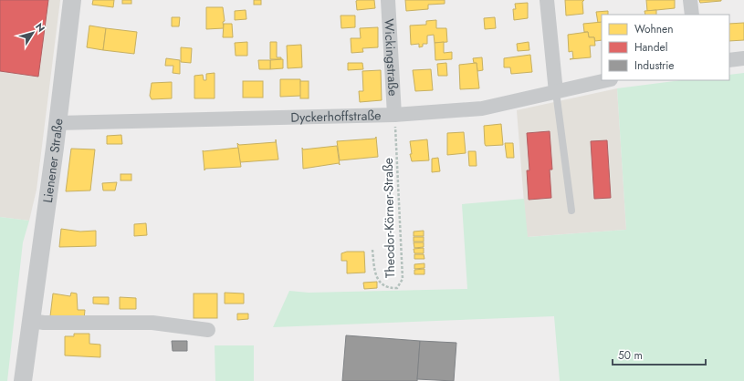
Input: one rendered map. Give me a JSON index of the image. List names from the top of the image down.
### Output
{
  "streets": {
    "street": ["Wickingstraße", "Dyckerhoffstraße", "Lienener Straße"],
    "path": ["Theodor-Körner-Straße"]
  },
  "crossings": [
    ["Wickingstraße", "Dyckerhoffstraße"],
    ["Wickingstraße", "Theodor-Körner-Straße"],
    ["Dyckerhoffstraße", "Lienener Straße"],
    ["Dyckerhoffstraße", "Theodor-Körner-Straße"]
  ],
  "legend": ["Wohnen", "Handel", "Industrie"],
  "scale_bar": "50 m",
  "north": "top right"
}
